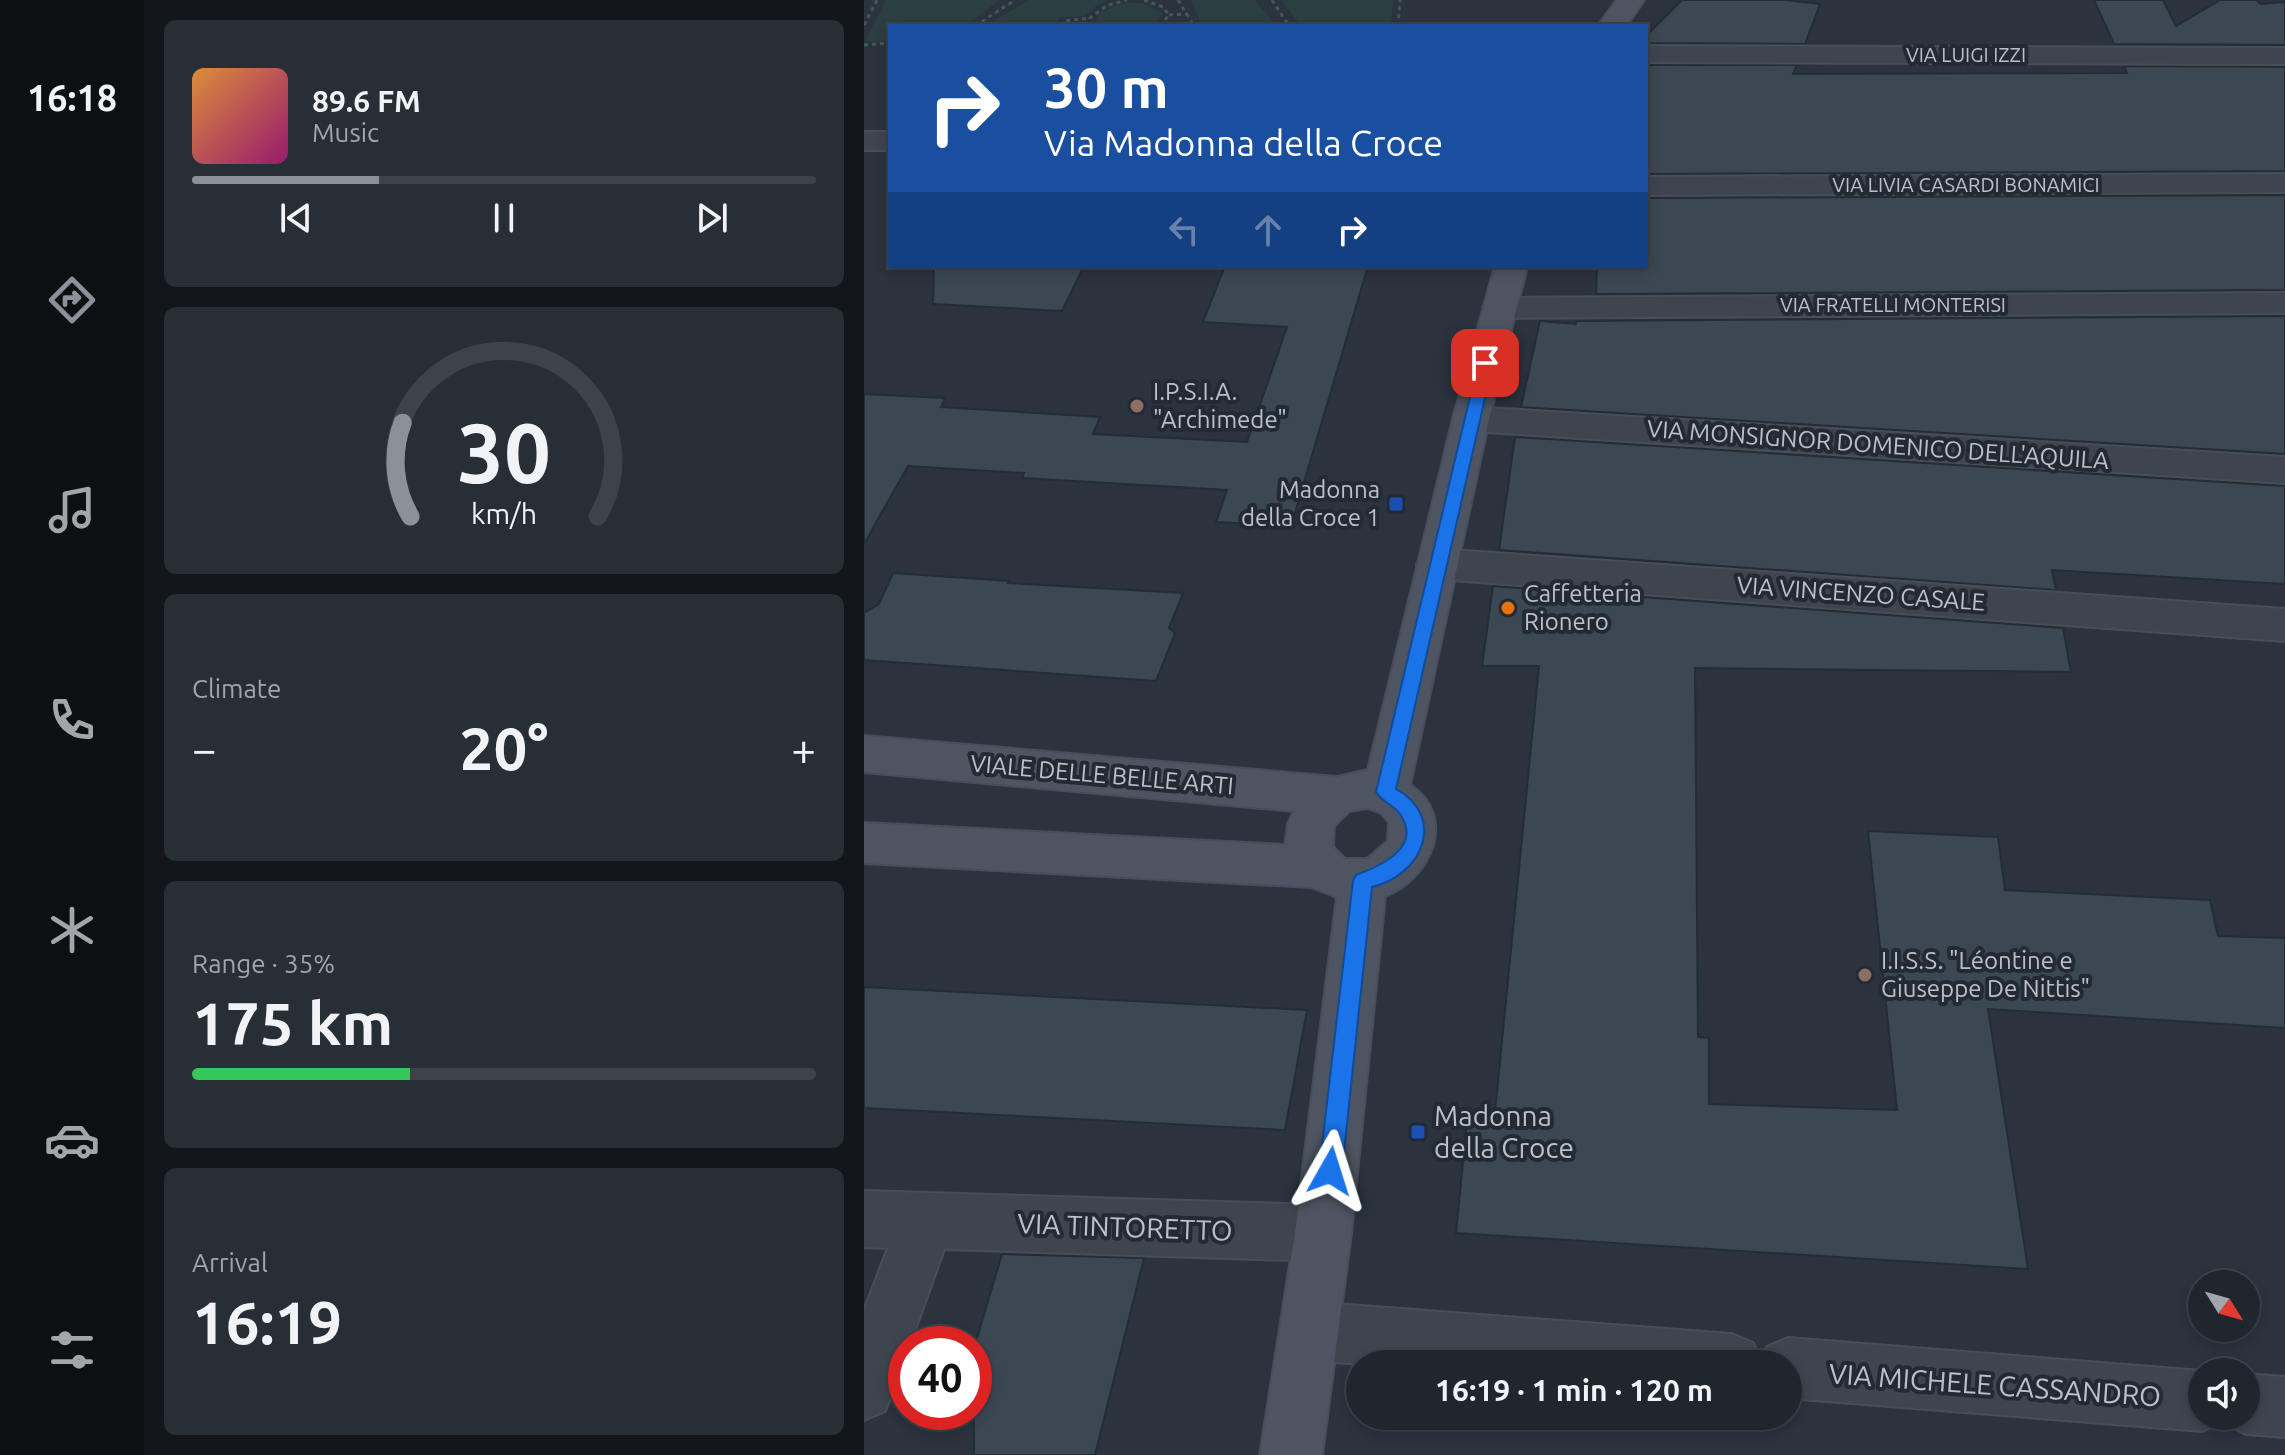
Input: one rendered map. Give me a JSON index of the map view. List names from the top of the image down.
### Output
{
  "streets": {
    "street": [
      "VIA LUIGI IZZI",
      "VIA LIVIA CASARDI BONAMICI",
      "VIA FRATELLI MONTERISI",
      "VIA MONSIGNOR DOMENICO DELL'AQUILA",
      "VIA VINCENZO CASALE",
      "VIALE DELLE BELLE ARTI",
      "VIA TINTORETTO",
      "VIA MICHELE CASSANDRO"
    ]
  },
  "places": {
    "other": ["I.P.S.I.A. \"Archimede\"", "Caffetteria Rionero", "I.I.S.S. \"Léontine e Giuseppe De Nittis\""],
    "transit": ["Madonna della Croce 1", "Madonna della Croce"]
  },
  "north": "bottom right",
  "page": {
    "tabs": "16:18",
    "turn": ["30 m", "Via Madonna della Croce"],
    "song": ["89.6 FM", "Music"],
    "tile": [
      "Climate",
      ["Range · 35%", "175 km"],
      ["Arrival", "16:19"]
    ],
    "heat": ["−", "20°", "+"],
    "limit": "40",
    "trip": "16:19 · 1 min · 120 m",
    "gauge": ["30", "km/h"]
  }
}
